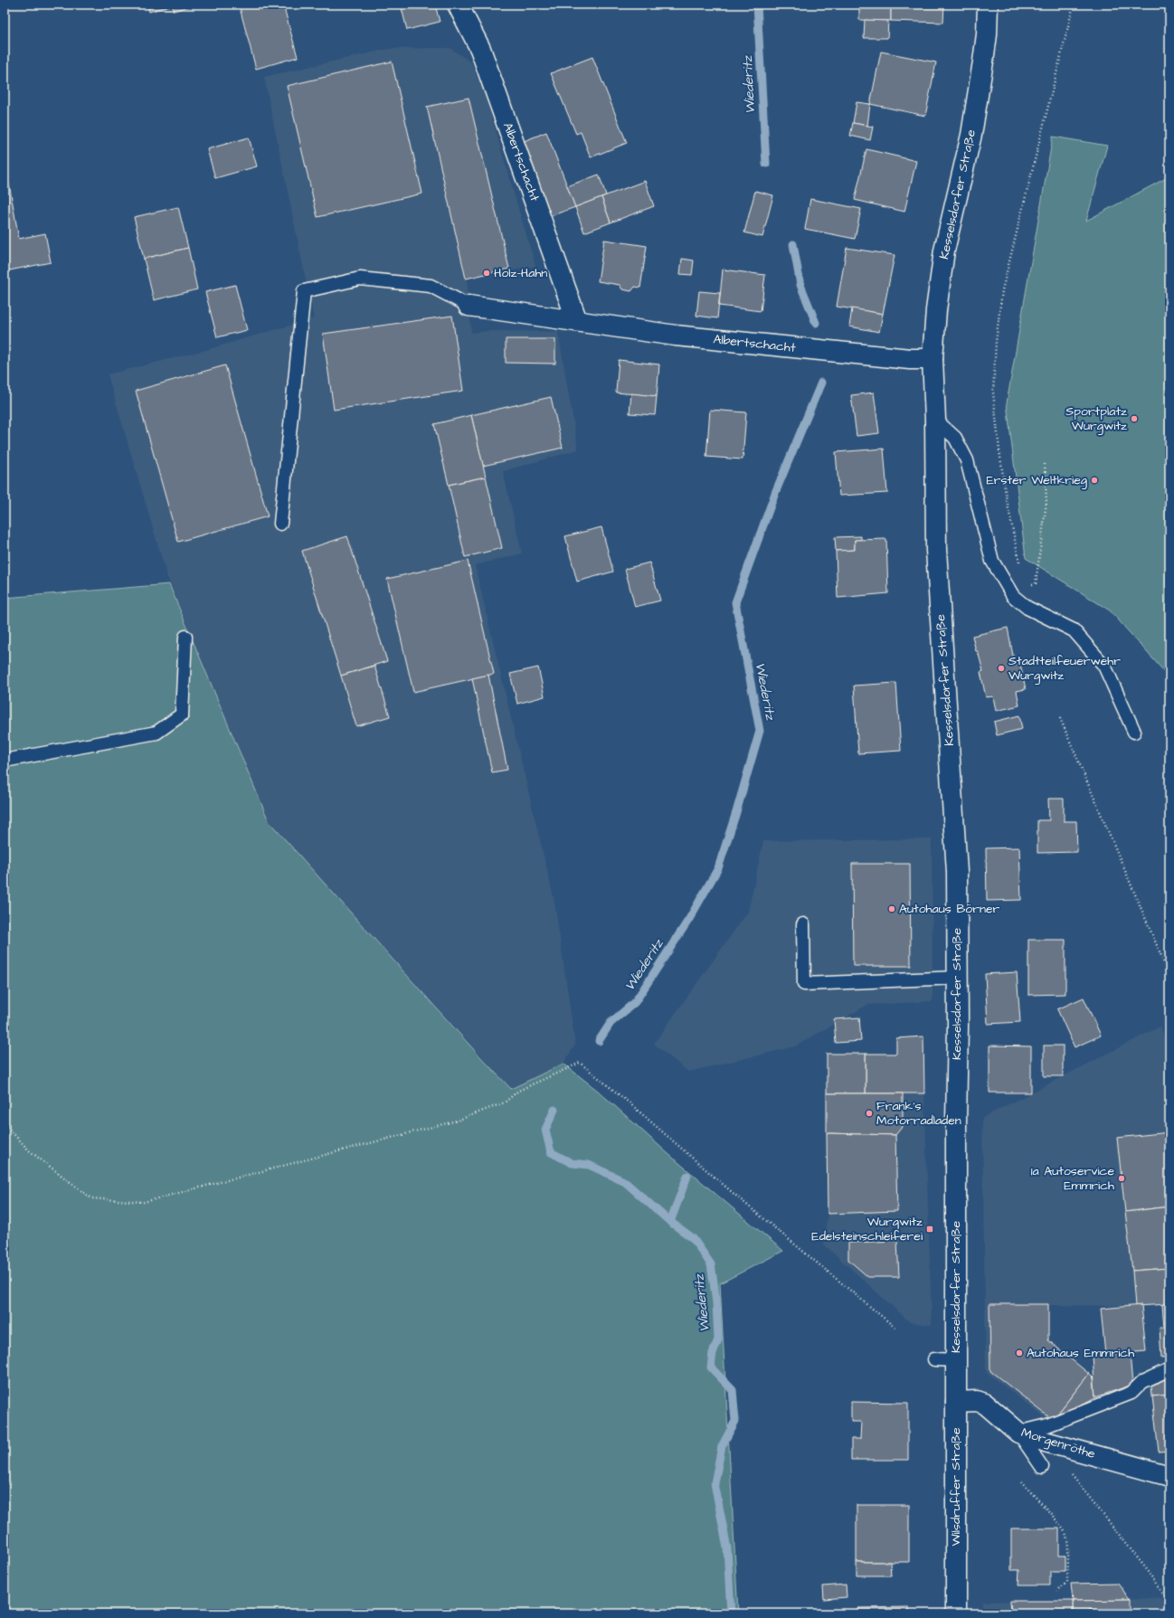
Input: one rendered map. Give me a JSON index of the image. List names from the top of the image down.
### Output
{
  "streets": {
    "main road": [
      "Albertschacht",
      "Kesselsdorfer Straße",
      "Morgenröthe",
      "Wilsdruffer Straße"
    ]
  },
  "crossings": [
    ["Albertschacht", "Kesselsdorfer Straße"],
    ["Kesselsdorfer Straße", "Wilsdruffer Straße"],
    ["Morgenröthe", "Wilsdruffer Straße"]
  ],
  "water": ["Wiederitz"],
  "places": {
    "other": [
      "Holz-Hahn",
      "Sportplatz Wurgwitz",
      "Erster Weltkrieg",
      "Stadtteilfeuerwehr Wurgwitz",
      "Autohaus Börner",
      "Frank's Motorradladen",
      "1a Autoservice Emmrich",
      "Autohaus Emmrich"
    ],
    "transit": ["Wurgwitz Edelsteinschleiferei"]
  }
}
